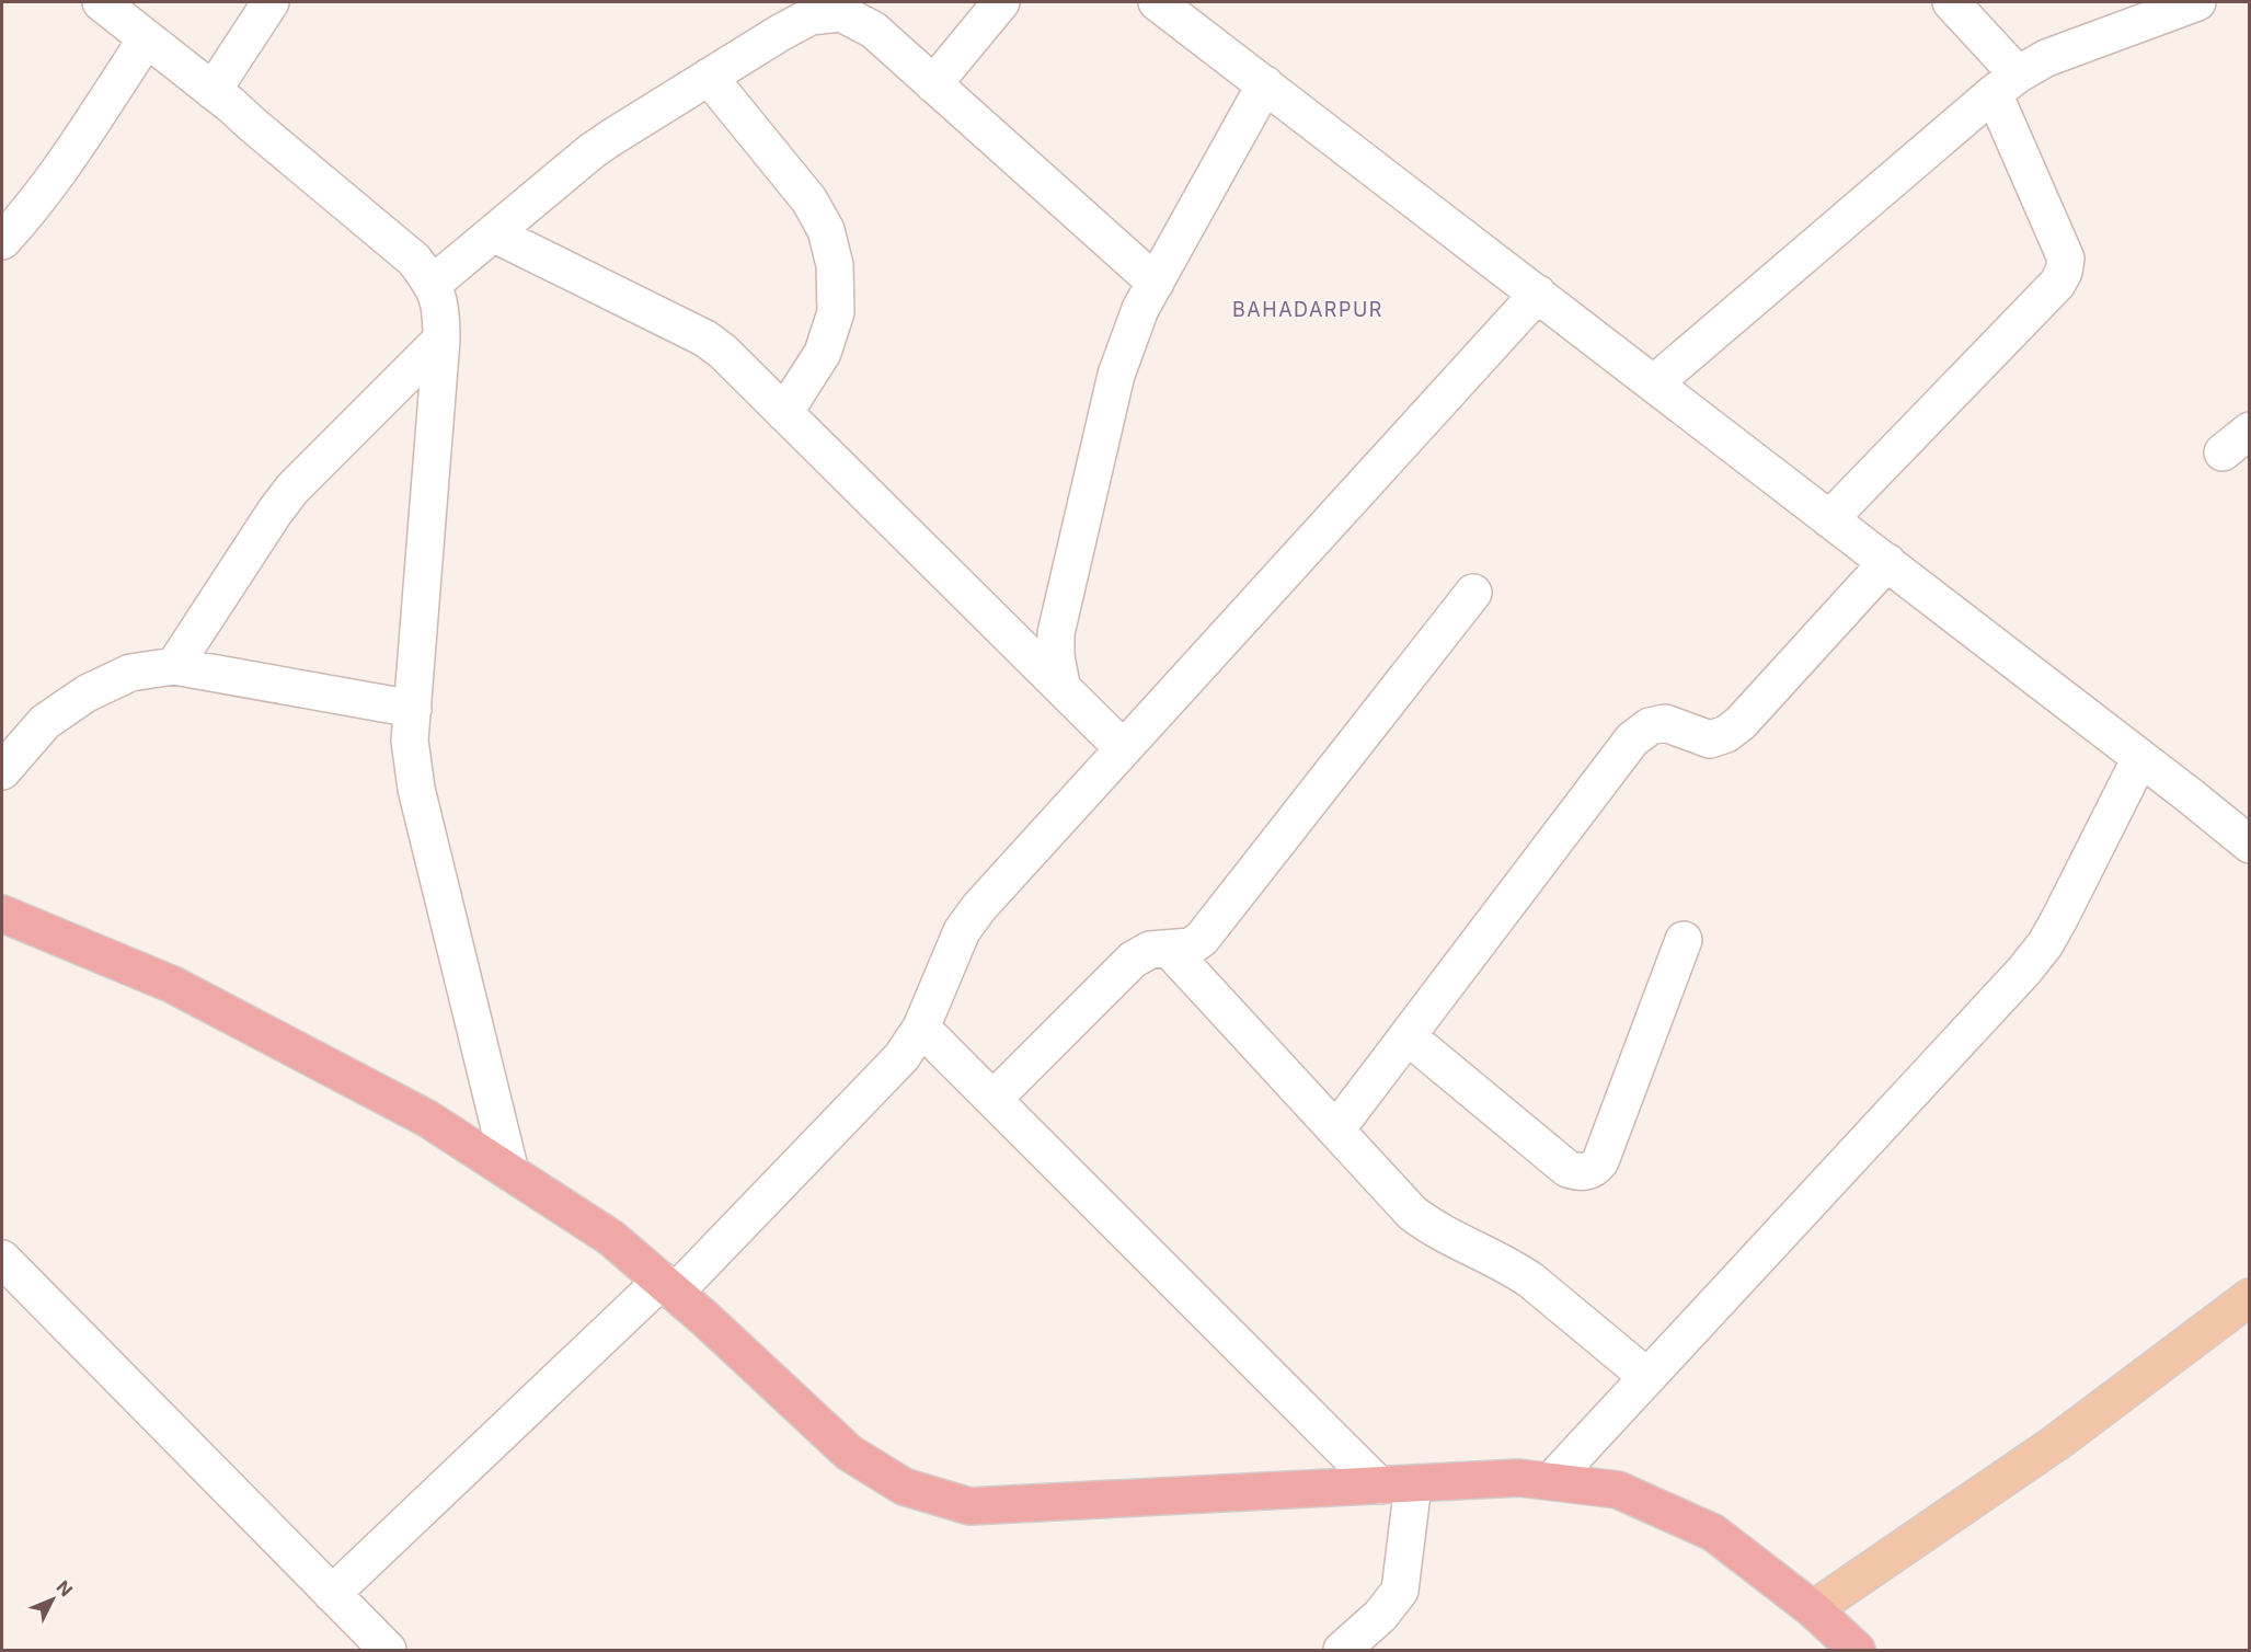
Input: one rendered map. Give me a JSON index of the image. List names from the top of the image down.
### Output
{
  "districts": ["BAHADARPUR"],
  "north": "top right"
}
